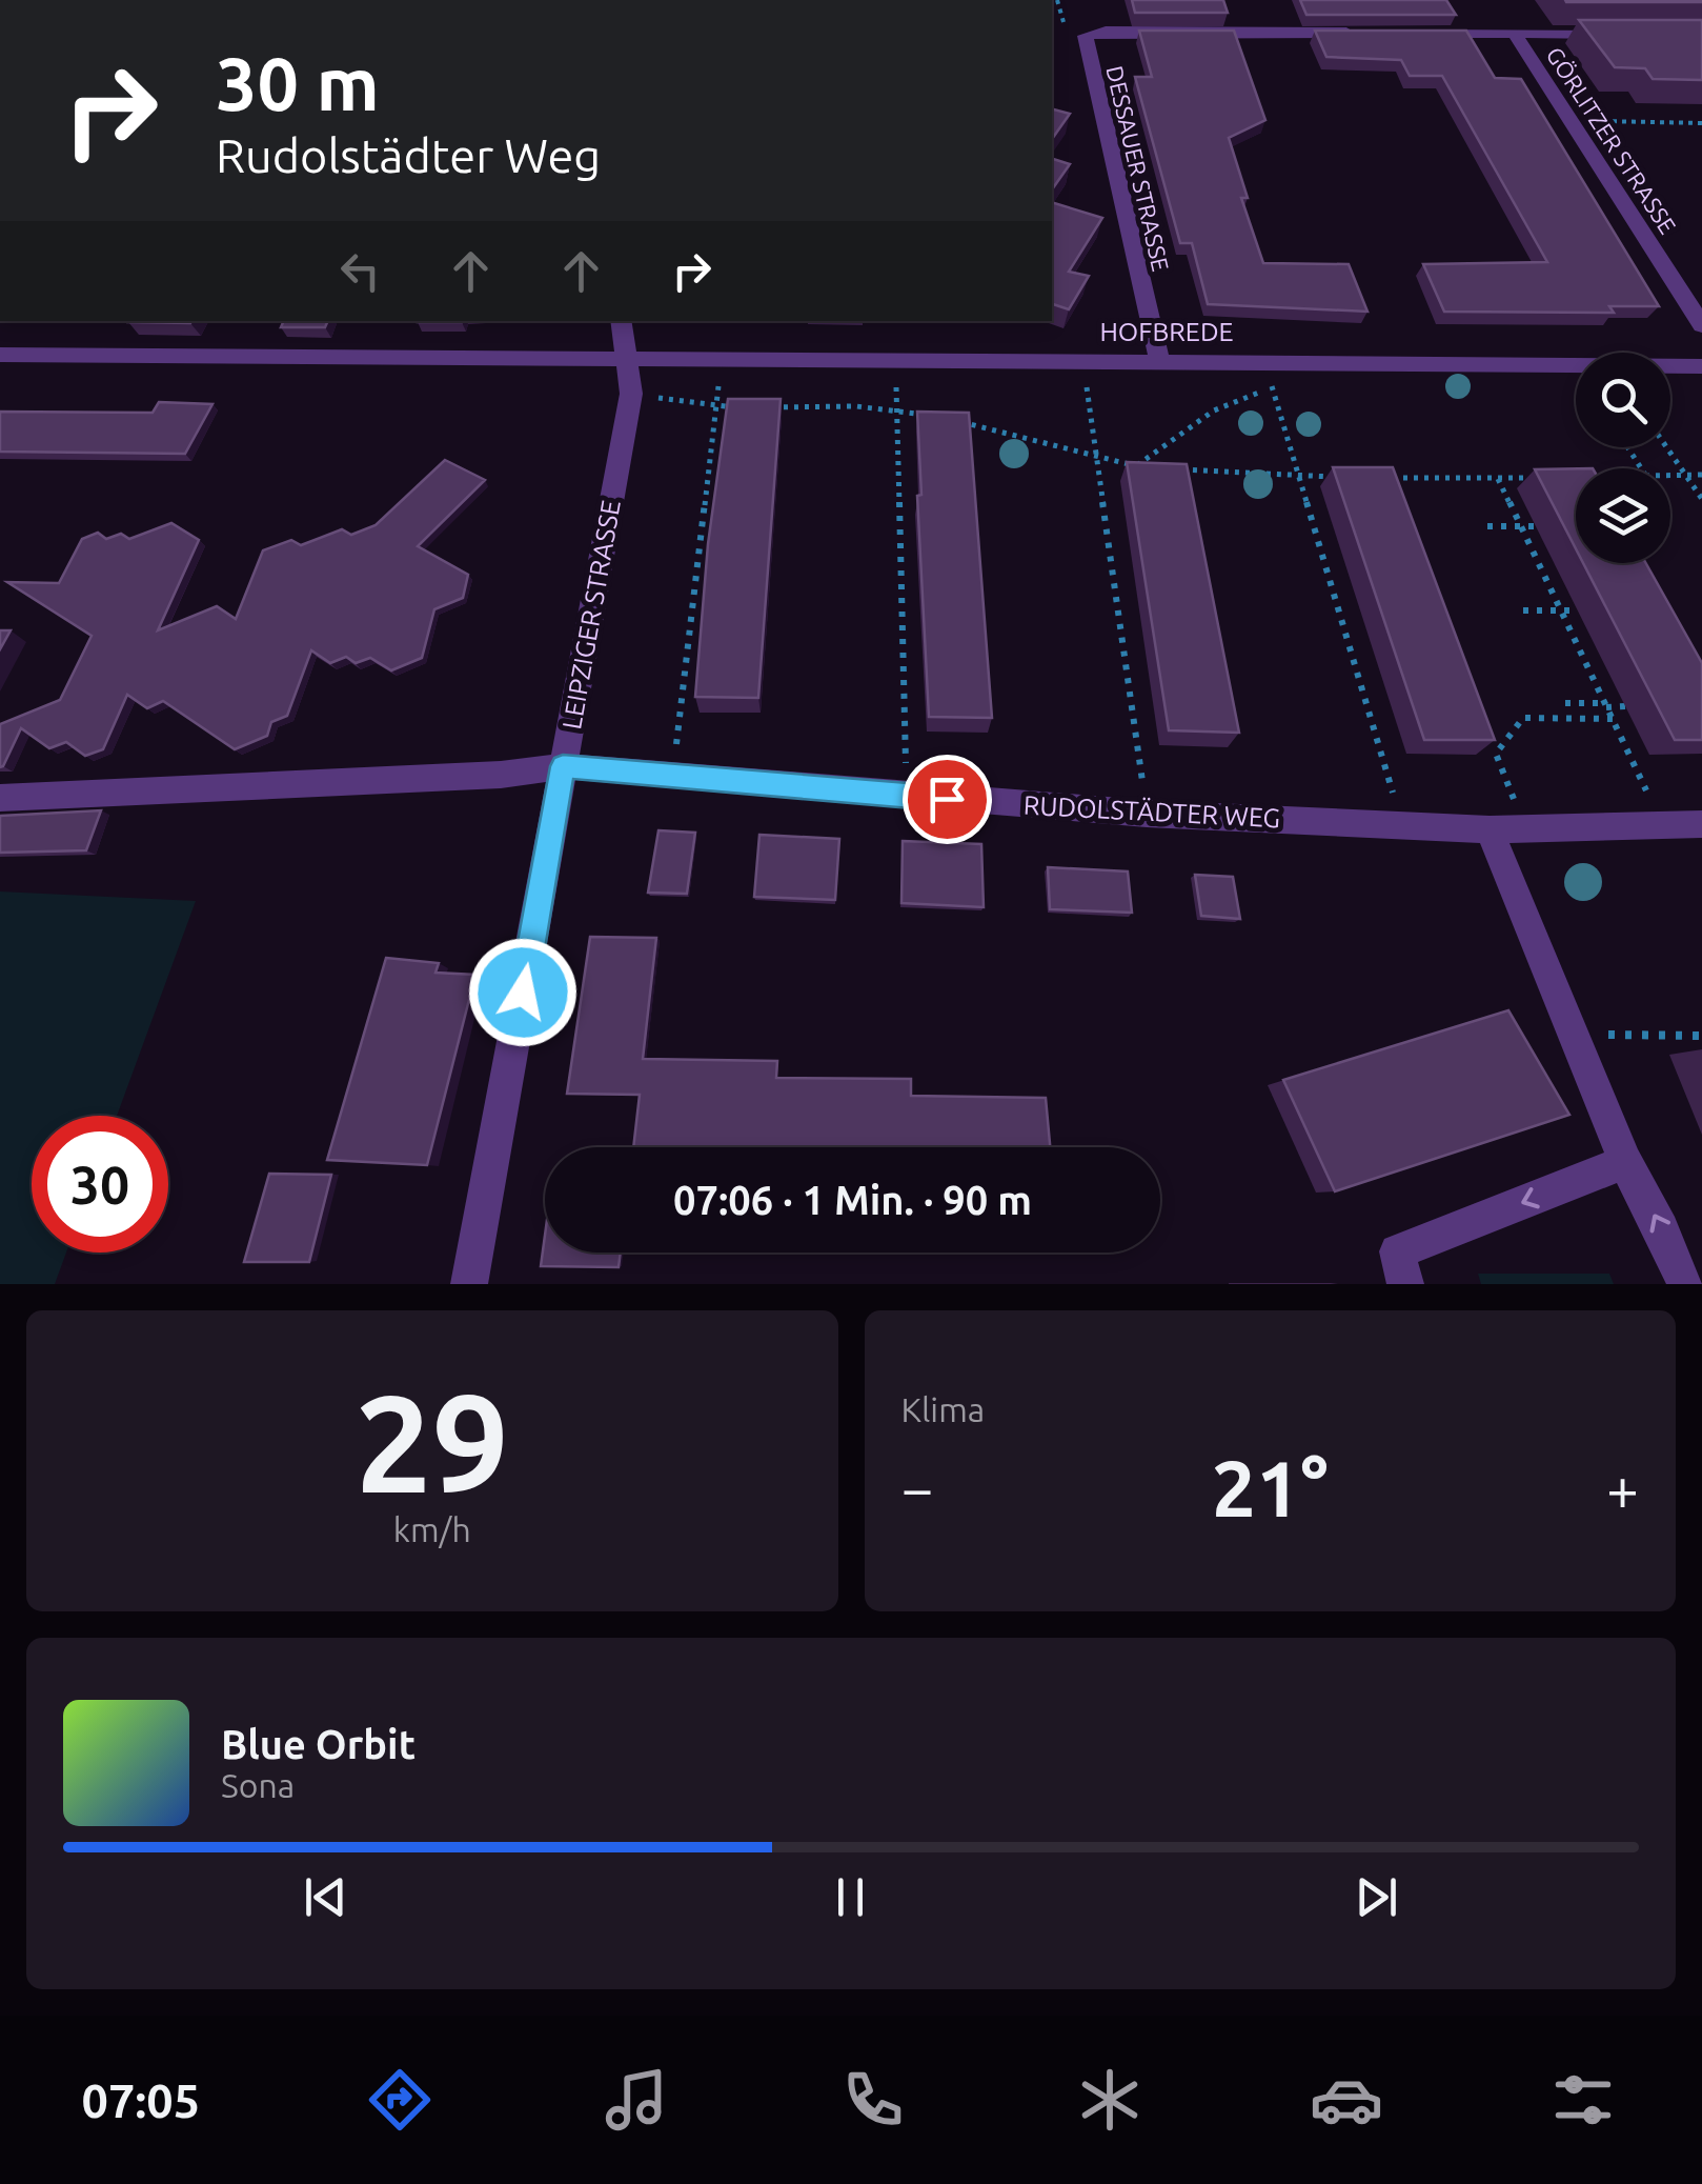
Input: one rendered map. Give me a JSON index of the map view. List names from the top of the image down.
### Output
{
  "streets": {
    "street": [
      "GÖRLITZER STRASSE",
      "DESSAUER STRASSE",
      "HOFBREDE",
      "LEIPZIGER STRASSE",
      "RUDOLSTÄDTER WEG"
    ]
  },
  "crossings": [
    ["DESSAUER STRASSE", "HOFBREDE"],
    ["HOFBREDE", "LEIPZIGER STRASSE"],
    ["LEIPZIGER STRASSE", "RUDOLSTÄDTER WEG"]
  ],
  "page": {
    "turn": ["30 m", "Rudolstädter Weg"],
    "limit": "30",
    "trip": "07:06 · 1 Min. · 90 m",
    "tile": [
      ["29", "km/h"],
      "Klima"
    ],
    "heat": ["−", "21°", "+"],
    "song": ["Blue Orbit", "Sona"],
    "tabs": "07:05"
  }
}
